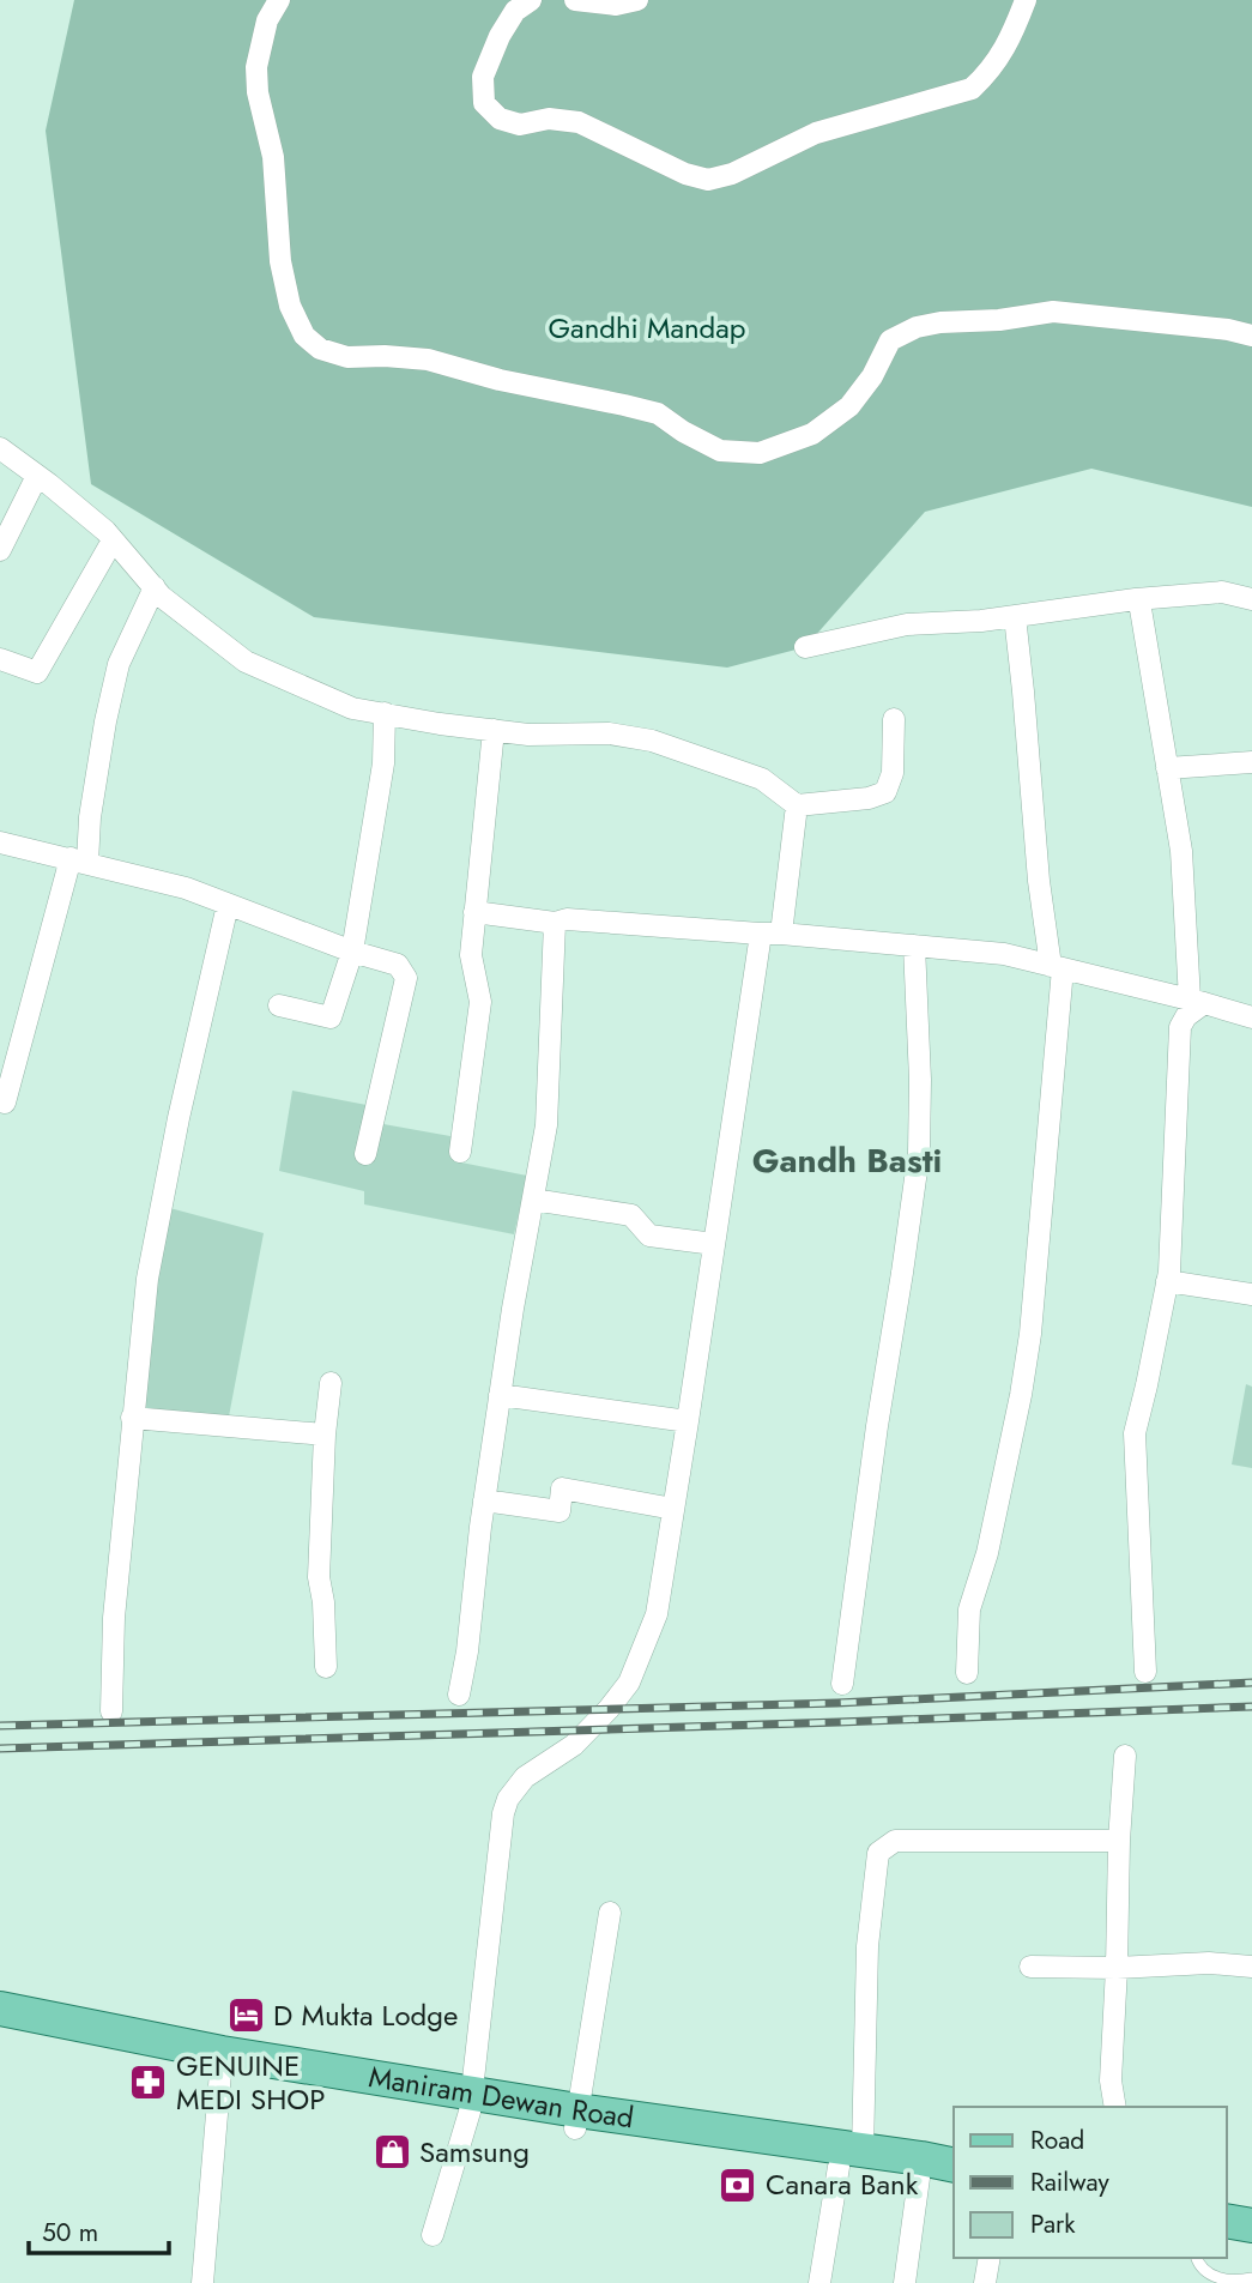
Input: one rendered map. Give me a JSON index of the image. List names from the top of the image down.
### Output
{
  "streets": {
    "main road": ["Maniram Dewan Road"]
  },
  "districts": ["Gandh Basti"],
  "parks": ["Gandhi Mandap"],
  "places": {
    "hotel": ["D Mukta Lodge"],
    "pharmacy": ["GENUINE MEDI SHOP"],
    "shop": ["Samsung"],
    "bank": ["Canara Bank"]
  },
  "legend": ["Road", "Railway", "Park"],
  "scale_bar": "50 m"
}
